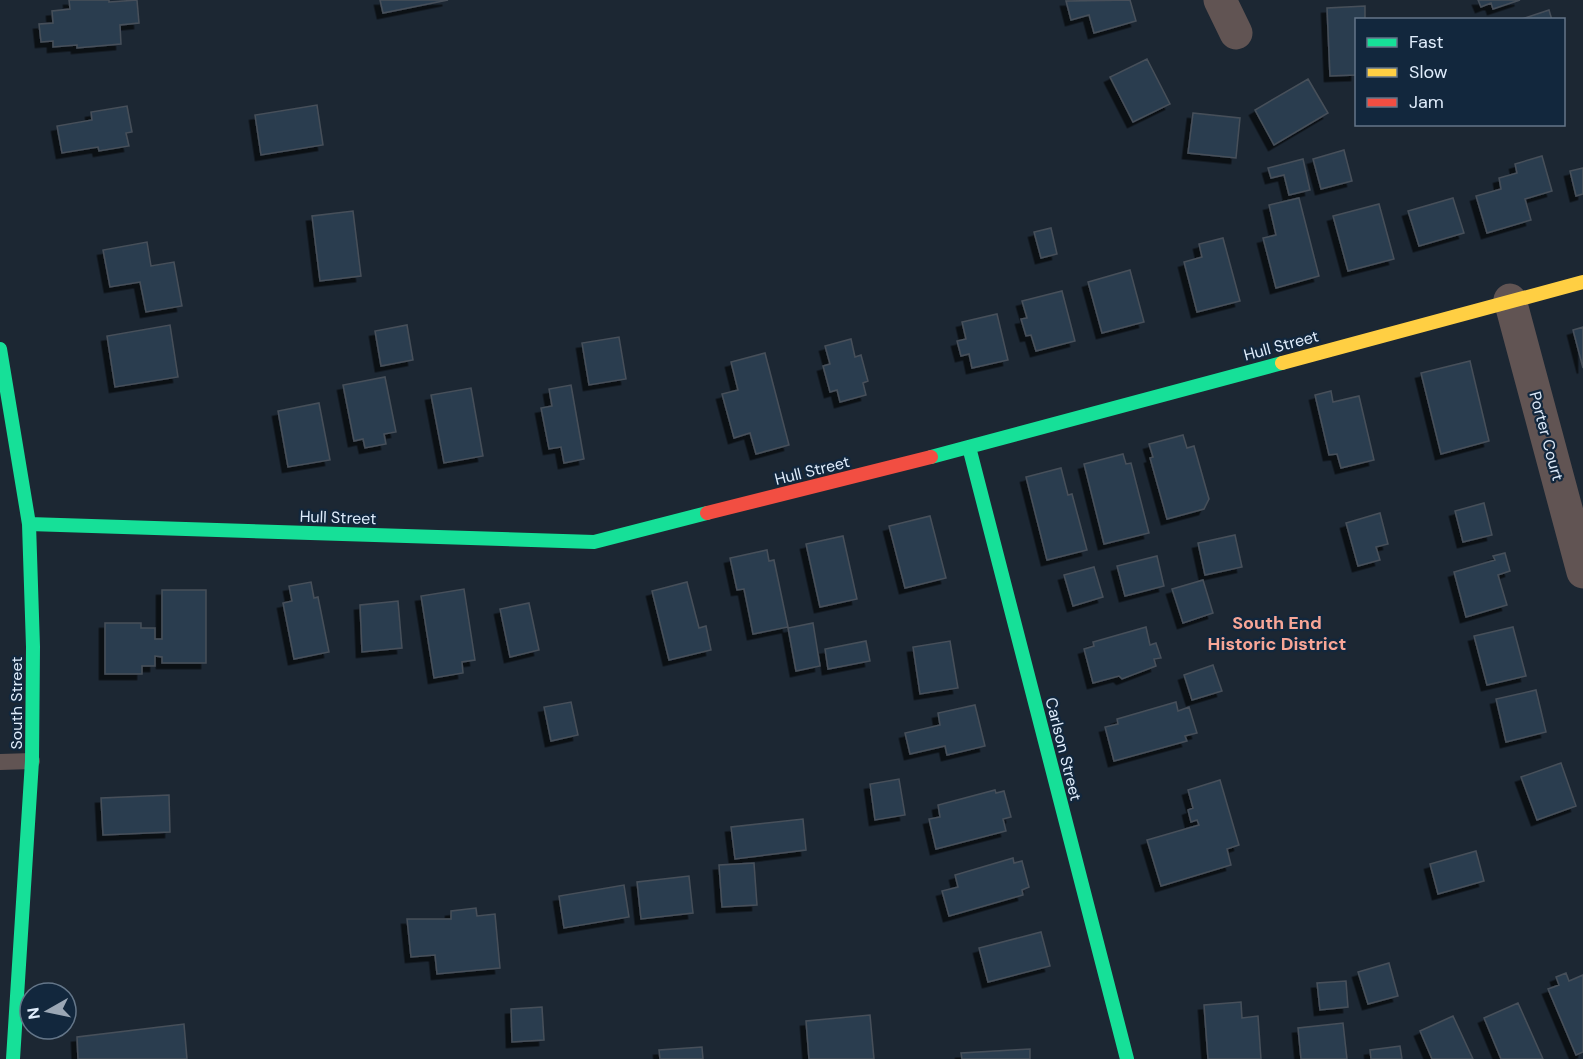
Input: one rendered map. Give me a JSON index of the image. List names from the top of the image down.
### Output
{
  "streets": {
    "street": [
      "Hull Street",
      "Porter Court",
      "South Street",
      "Carlson Street"
    ]
  },
  "crossings": [
    ["Hull Street", "Porter Court"],
    ["Hull Street", "South Street"],
    ["Hull Street", "Carlson Street"]
  ],
  "districts": ["South End Historic District"],
  "legend": ["Fast", "Slow", "Jam"],
  "north": "left"
}
